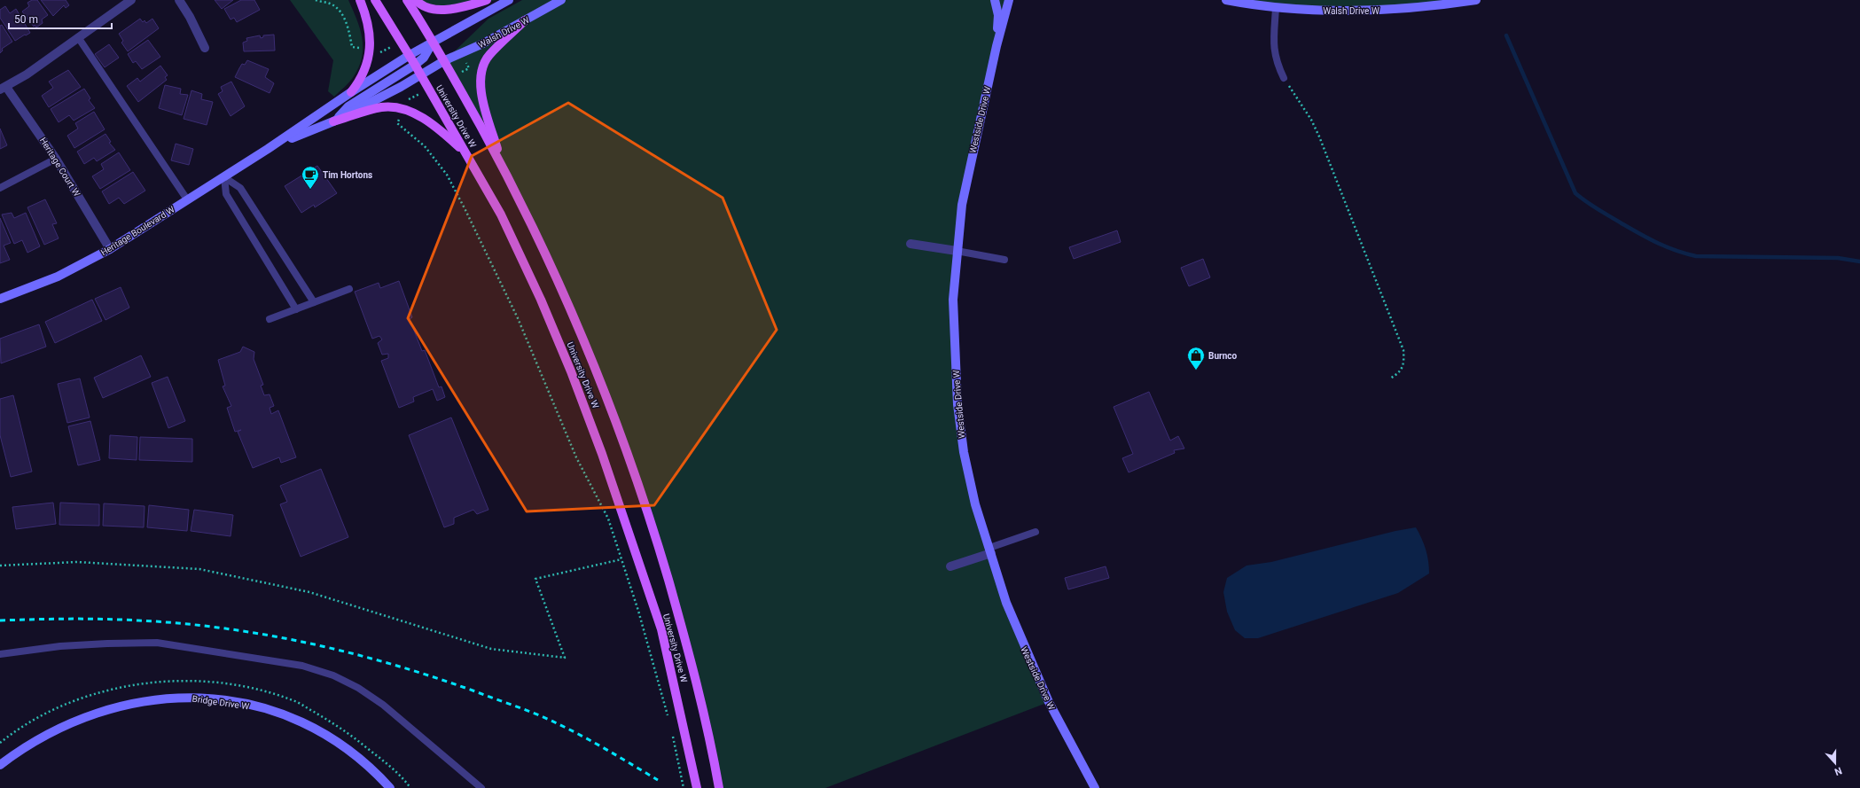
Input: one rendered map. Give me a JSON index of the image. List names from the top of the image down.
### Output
{
  "streets": {
    "main road": ["University Drive W"],
    "street": [
      "Walsh Drive W",
      "Westside Drive W",
      "Heritage Court W",
      "Heritage Boulevard W",
      "Bridge Drive W"
    ]
  },
  "crossings": [
    ["Walsh Drive W", "University Drive W"],
    ["Walsh Drive W", "Heritage Boulevard W"],
    ["University Drive W", "Heritage Boulevard W"],
    ["Heritage Court W", "Heritage Boulevard W"]
  ],
  "places": {
    "cafe": ["Tim Hortons"],
    "shop": ["Burnco"]
  },
  "scale_bar": "50 m",
  "north": "bottom"
}
